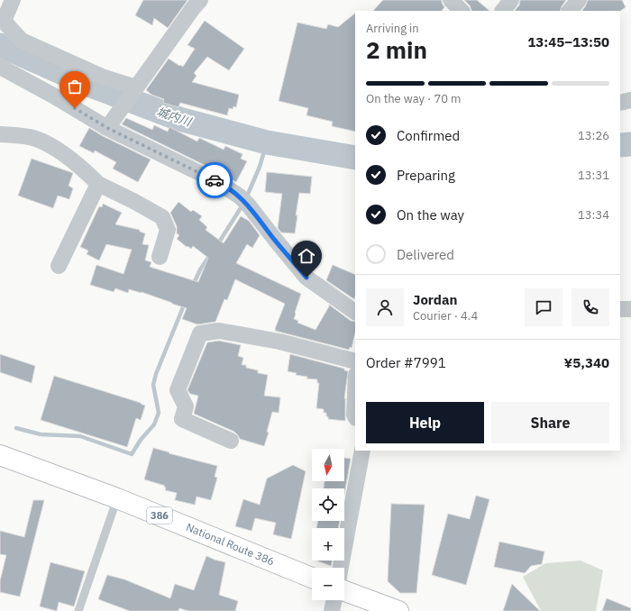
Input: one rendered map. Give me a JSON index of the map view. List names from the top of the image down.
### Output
{
  "streets": {
    "highway": ["386", "National Route 386"]
  },
  "water": ["城内川"],
  "north": "bottom",
  "page": {
    "heading": ["2 min", "Arriving in", "13:45–13:50"],
    "panel": [
      "Jordan",
      "Courier · 4.4",
      "Order #7991",
      "¥5,340"
    ],
    "bar": "On the way · 70 m",
    "list": [
      ["Confirmed", "13:26"],
      ["Preparing", "13:31"],
      ["On the way", "13:34"],
      "Delivered"
    ],
    "buttons": ["Help", "Share"],
    "map_buttons": ["+", "−"]
  }
}
